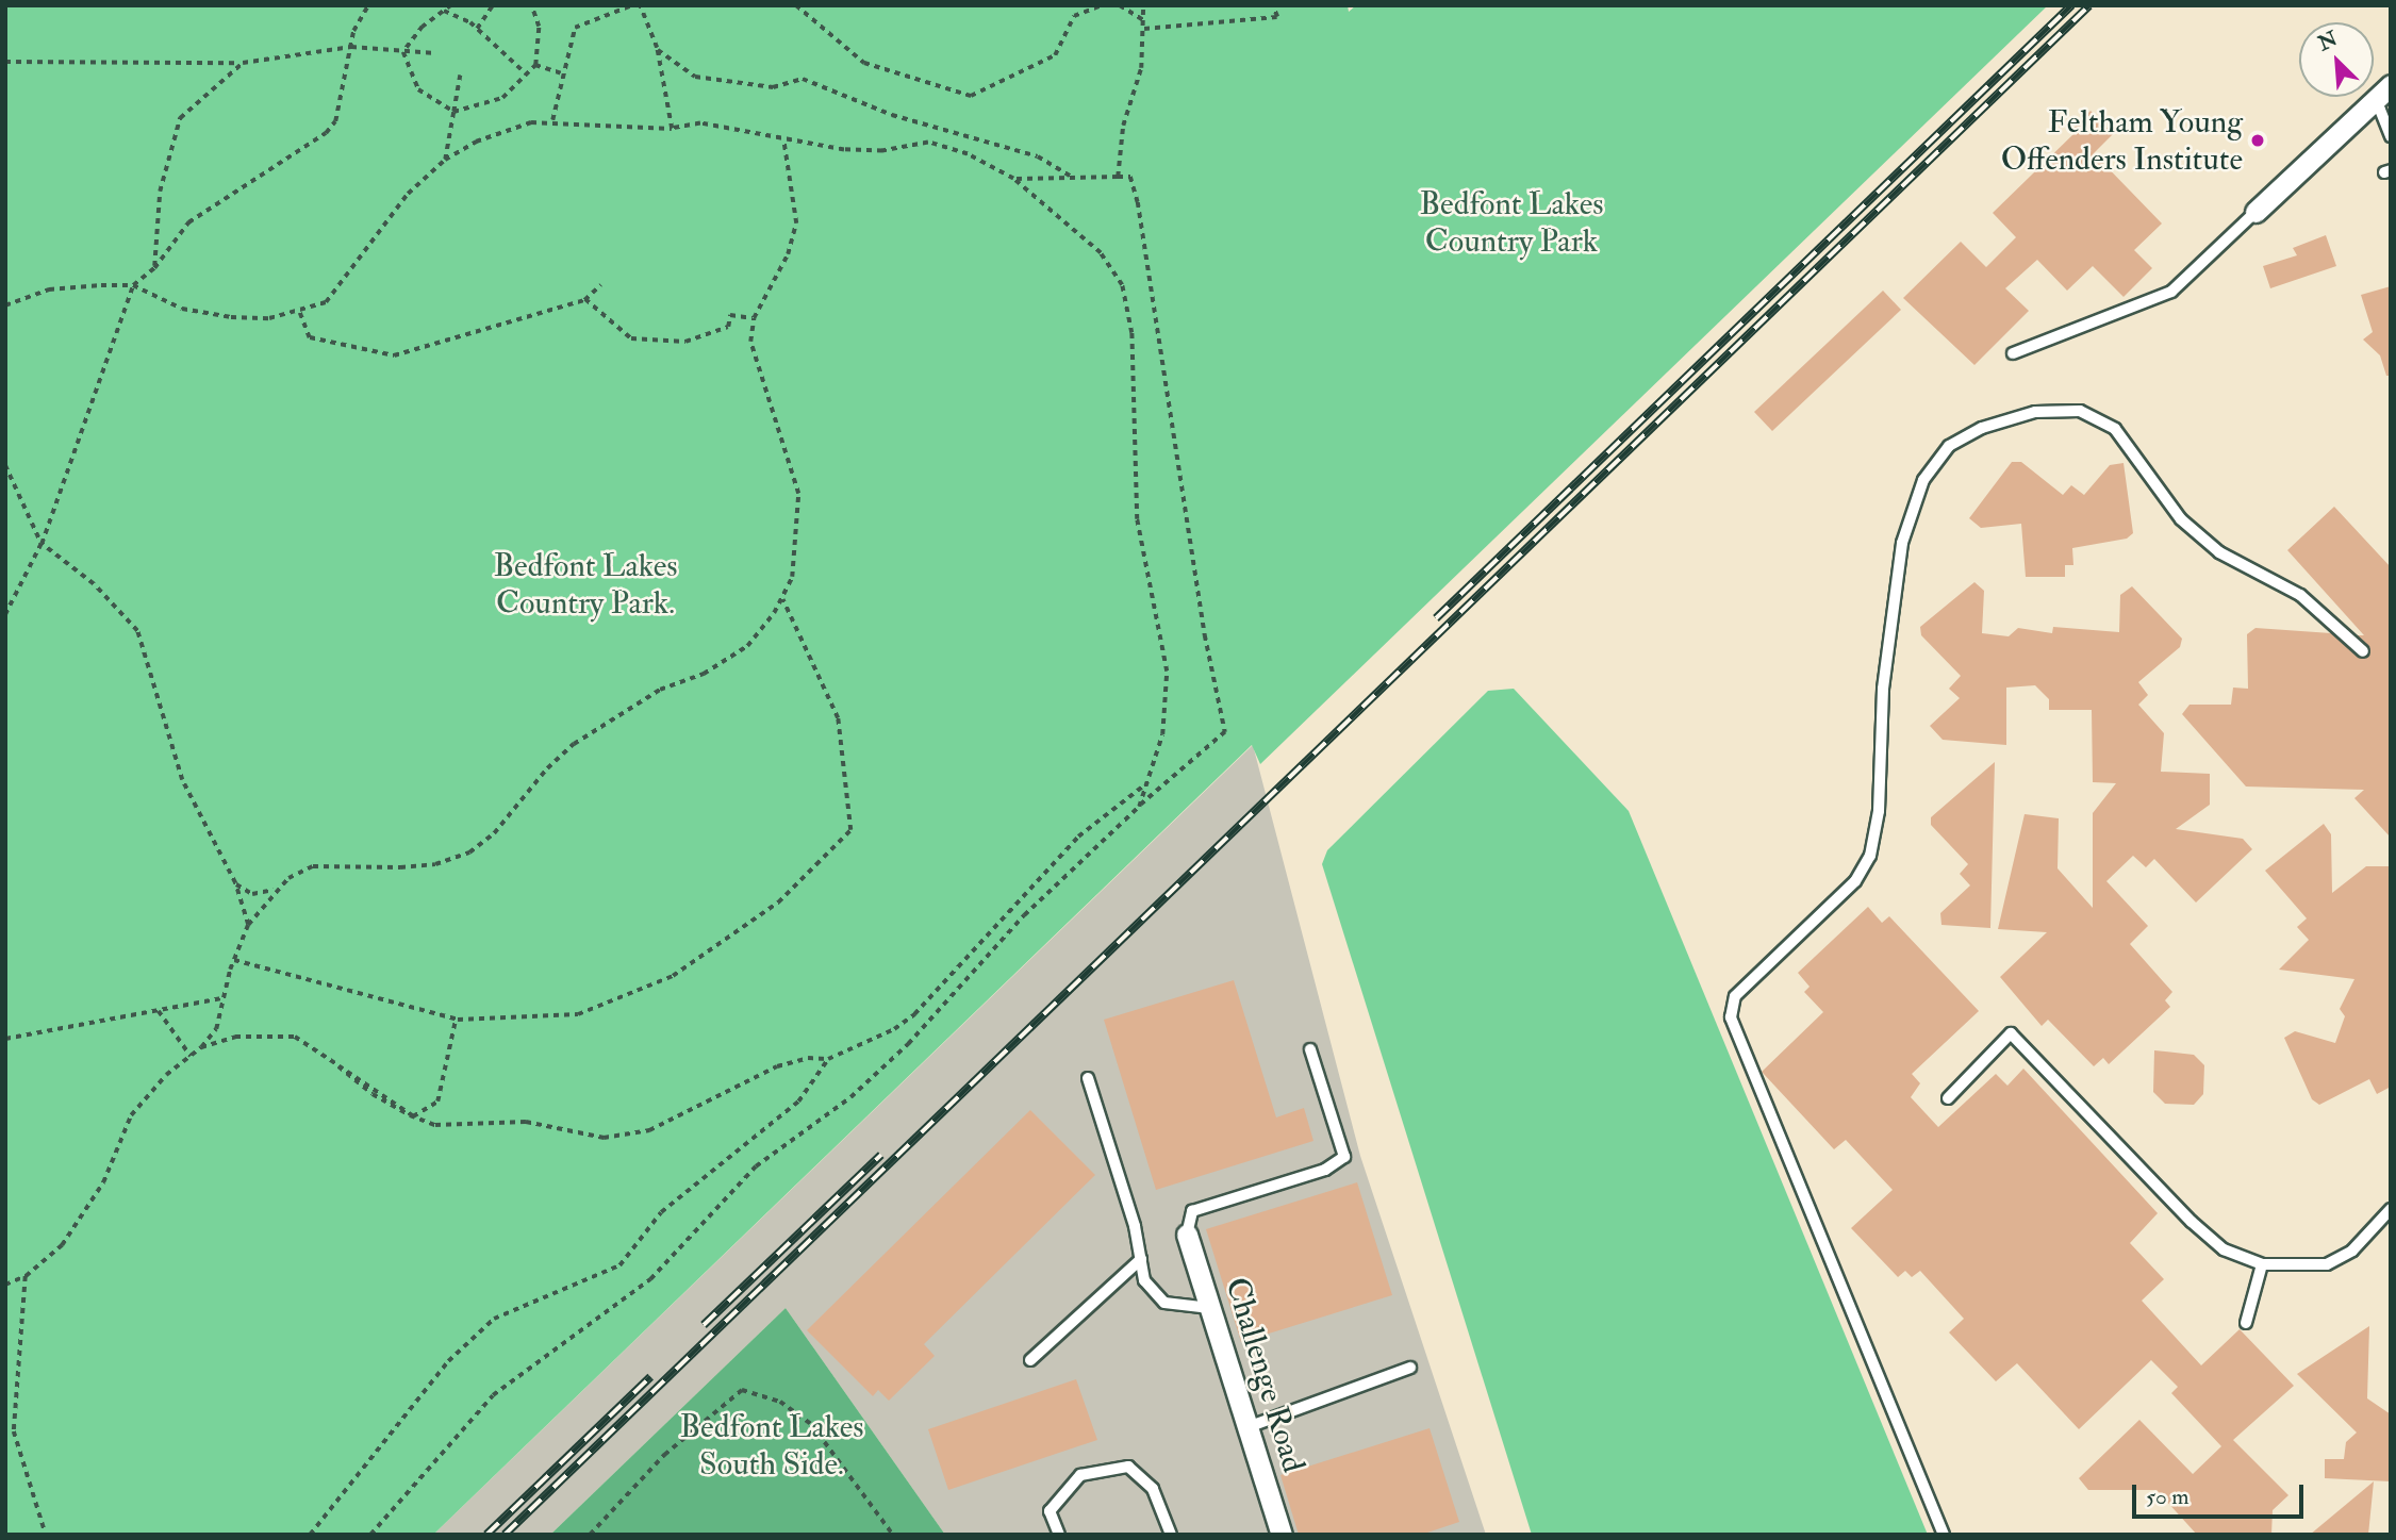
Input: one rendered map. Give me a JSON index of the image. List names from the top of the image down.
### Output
{
  "streets": {
    "street": ["Challenge Road"]
  },
  "parks": ["Bedfont Lakes Country Park", "Bedfont Lakes Country Park.", "Bedfont Lakes South Side."],
  "places": ["Feltham Young Offenders Institute"],
  "scale_bar": "50 m",
  "north": "top left"
}
